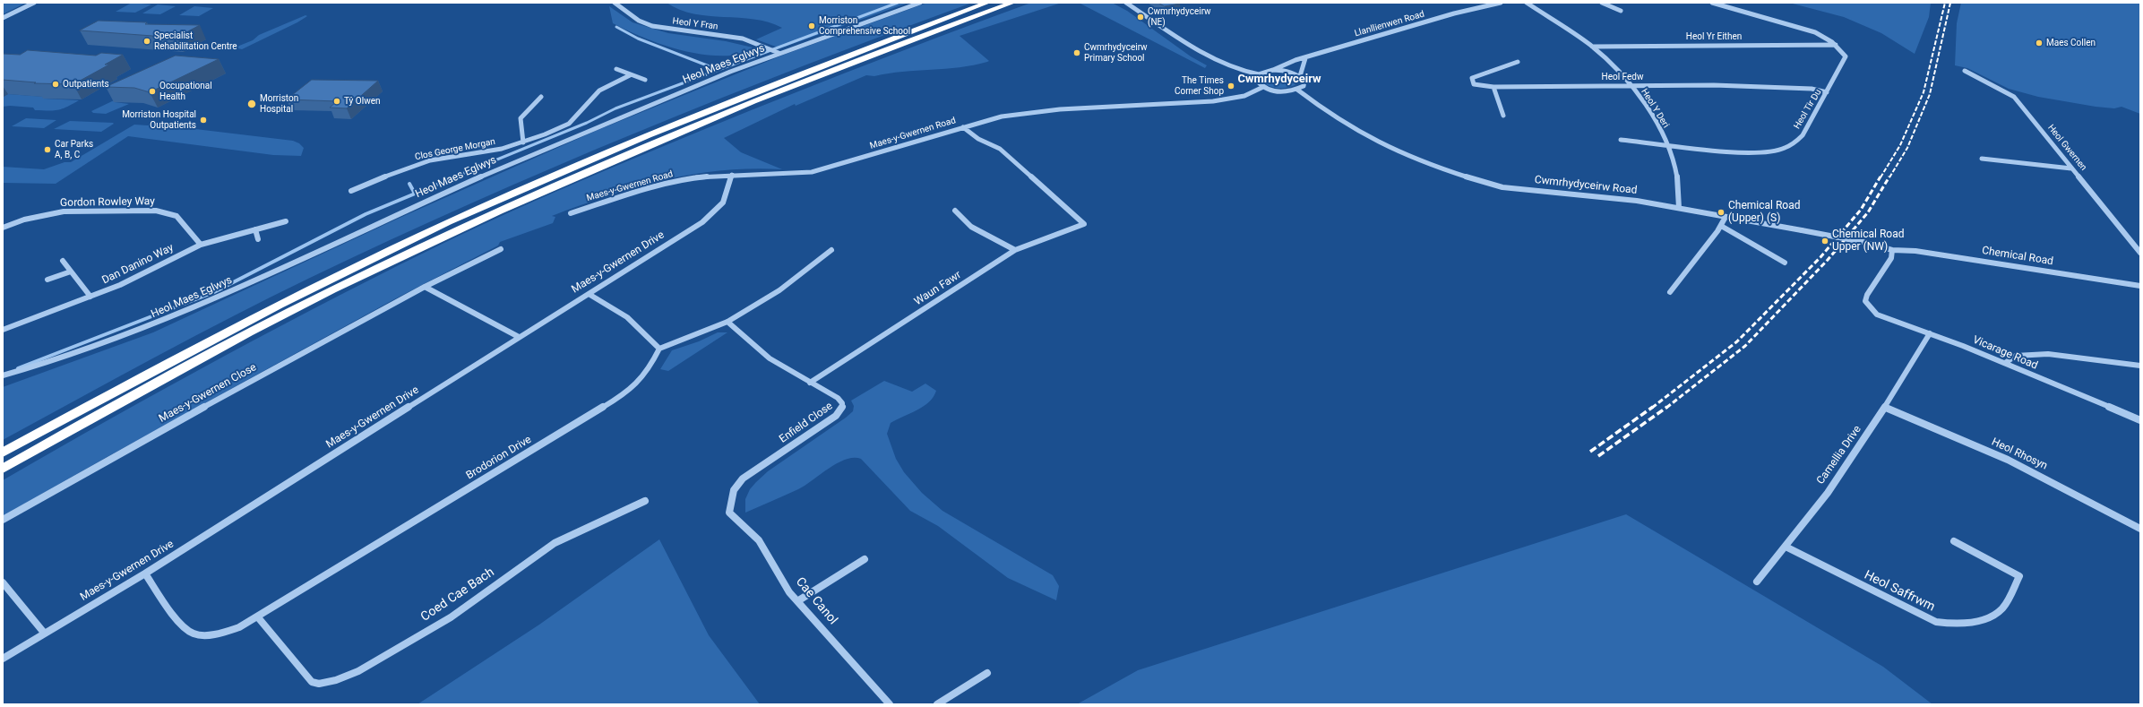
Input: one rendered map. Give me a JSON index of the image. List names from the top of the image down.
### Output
{
  "streets": {
    "street": [
      "Heol Y Fran",
      "Llanllienwen Road",
      "Heol Yr Eithen",
      "Heol Maes Eglwys",
      "Heol Fedw",
      "Heol Y Deri",
      "Heol Tir Du",
      "Maes-y-Gwernen Road",
      "Heol Gwernen",
      "Clos George Morgan",
      "Cwmrhydyceirw Road",
      "Gordon Rowley Way",
      "Chemical Road",
      "Maes-y-Gwernen Drive",
      "Dan Danino Way",
      "Waun Fawr",
      "Vicarage Road",
      "Maes-y-Gwernen Close",
      "Enfield Close",
      "Heol Rhosyn",
      "Camellia Drive",
      "Brodorion Drive",
      "Heol Saffrwm",
      "Coed Cae Bach",
      "Cae Canol"
    ]
  },
  "crossings": [
    ["Heol Y Fran", "Heol Maes Eglwys"],
    ["Heol Yr Eithen", "Heol Y Deri"],
    ["Heol Yr Eithen", "Heol Tir Du"],
    ["Heol Fedw", "Heol Y Deri"],
    ["Heol Fedw", "Heol Tir Du"],
    ["Heol Y Deri", "Heol Tir Du"],
    ["Heol Y Deri", "Cwmrhydyceirw Road"],
    ["Maes-y-Gwernen Road", "Maes-y-Gwernen Drive"],
    ["Maes-y-Gwernen Road", "Waun Fawr"],
    ["Cwmrhydyceirw Road", "Chemical Road"],
    ["Cwmrhydyceirw Road", "Vicarage Road"],
    ["Gordon Rowley Way", "Dan Danino Way"],
    ["Chemical Road", "Vicarage Road"],
    ["Maes-y-Gwernen Drive", "Brodorion Drive"],
    ["Waun Fawr", "Enfield Close"],
    ["Vicarage Road", "Camellia Drive"],
    ["Enfield Close", "Cae Canol"],
    ["Heol Rhosyn", "Camellia Drive"],
    ["Camellia Drive", "Heol Saffrwm"],
    ["Brodorion Drive", "Coed Cae Bach"]
  ],
  "districts": ["Cwmrhydyceirw"],
  "places": [
    "Cwmrhydyceirw (NE)",
    "Morriston Comprehensive School",
    "Specialist Rehabilitation Centre",
    "Maes Collen",
    "Cwmrhydyceirw Primary School",
    "Outpatients",
    "The Times Corner Shop",
    "Occupational Health",
    "Tŷ Olwen",
    "Morriston Hospital",
    "Morriston Hospital Outpatients",
    "Car Parks A, B, C",
    "Chemical Road (Upper) (S)",
    "Chemical Road Upper (NW)"
  ]
}
